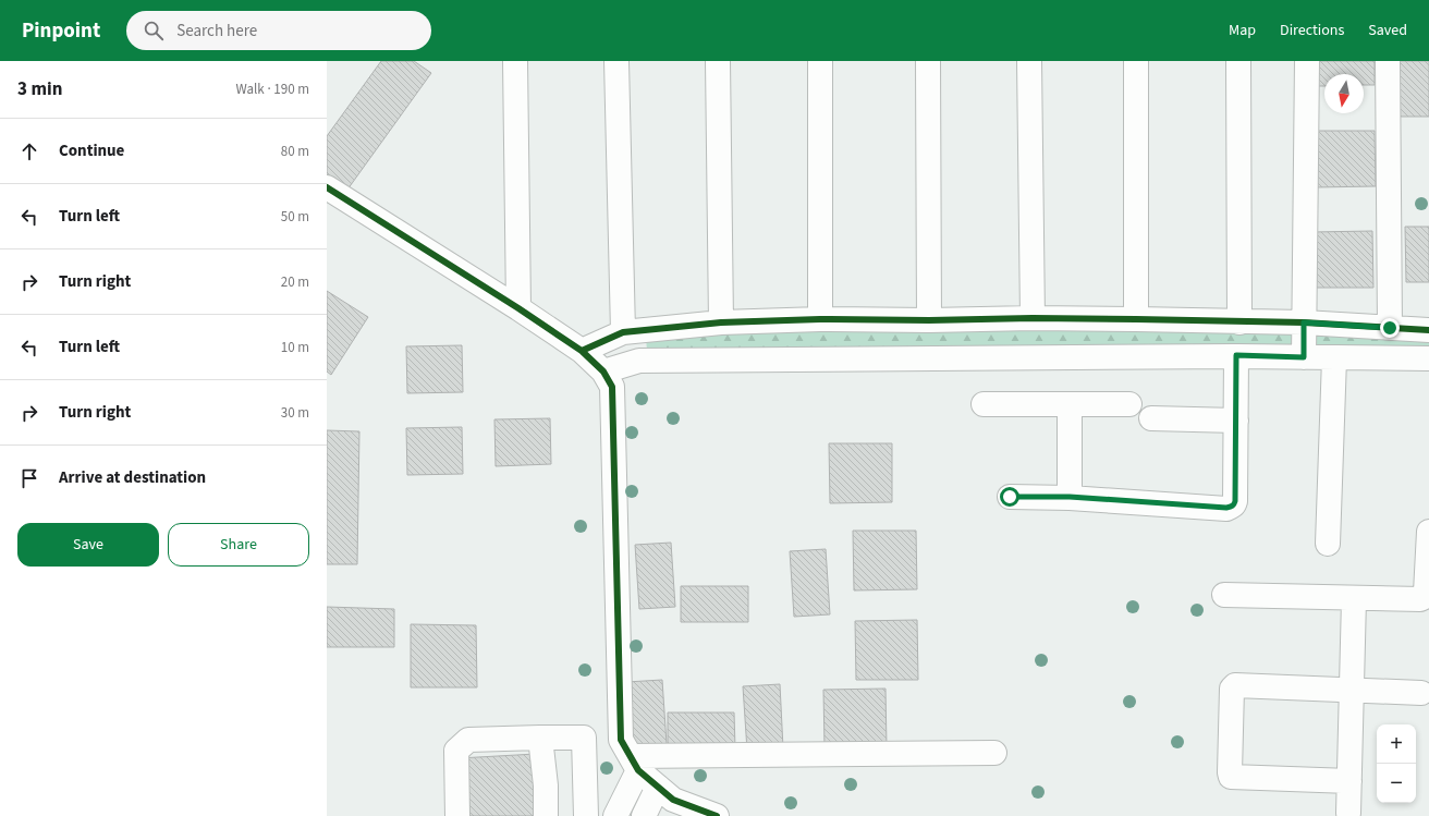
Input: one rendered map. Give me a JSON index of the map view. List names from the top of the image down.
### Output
{
  "north": "bottom",
  "page": {
    "header": "Pinpoint",
    "search": "Search here",
    "nav": ["Map", "Directions", "Saved"],
    "heading": ["3 min", "Walk · 190 m"],
    "list": [
      ["Continue", "80 m"],
      ["Turn left", "50 m"],
      ["Turn right", "20 m"],
      ["Turn left", "10 m"],
      ["Turn right", "30 m"],
      "Arrive at destination"
    ],
    "buttons": ["Save", "Share"],
    "map_buttons": ["+", "−"]
  }
}
